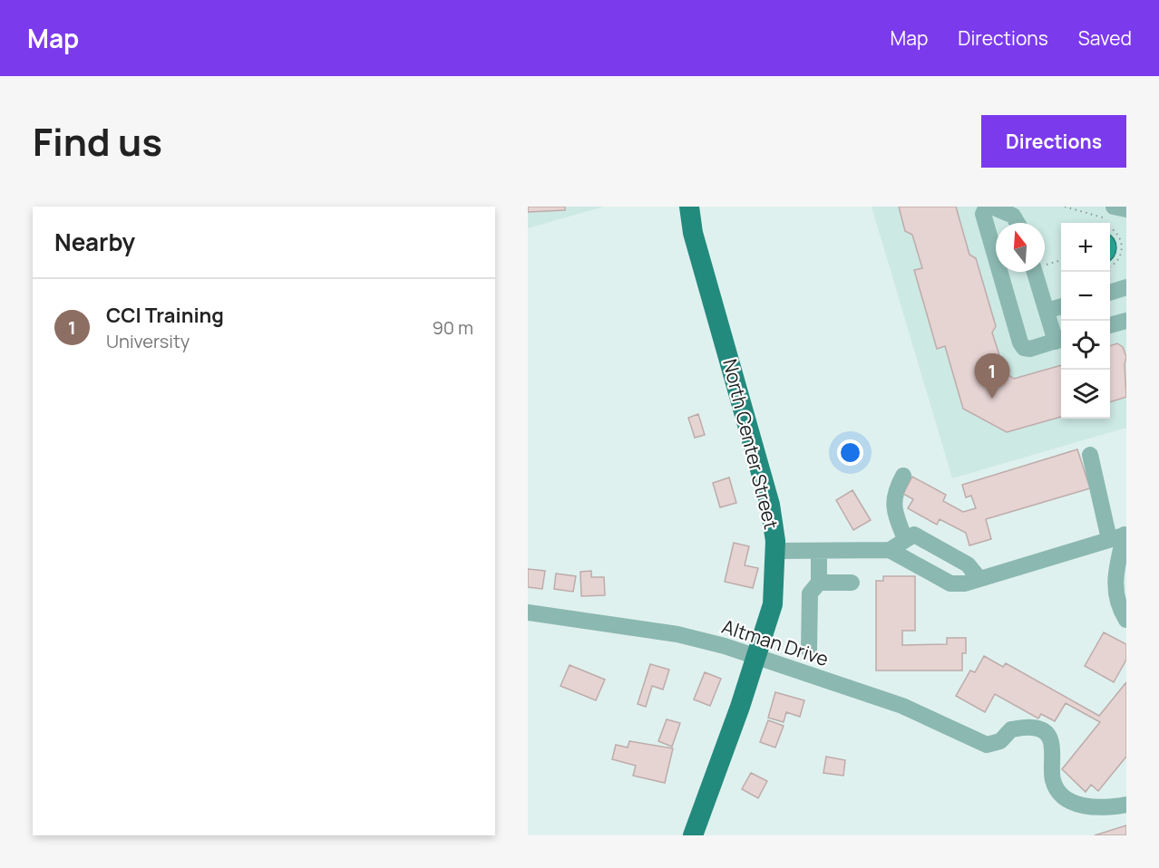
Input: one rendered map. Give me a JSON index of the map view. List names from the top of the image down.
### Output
{
  "streets": {
    "main road": ["North Center Street"],
    "street": ["Altman Drive"]
  },
  "crossings": [
    ["North Center Street", "Altman Drive"]
  ],
  "north": "top",
  "page": {
    "header": "Map",
    "nav": ["Map", "Directions", "Saved"],
    "title": "Find us",
    "buttons": "Directions",
    "heading": "Nearby",
    "map_buttons": ["+", "−"],
    "list": [
      {
        "mark": "1",
        "name": "CCI Training",
        "note": "University",
        "value": "90 m"
      }
    ],
    "pins": "1"
  }
}
